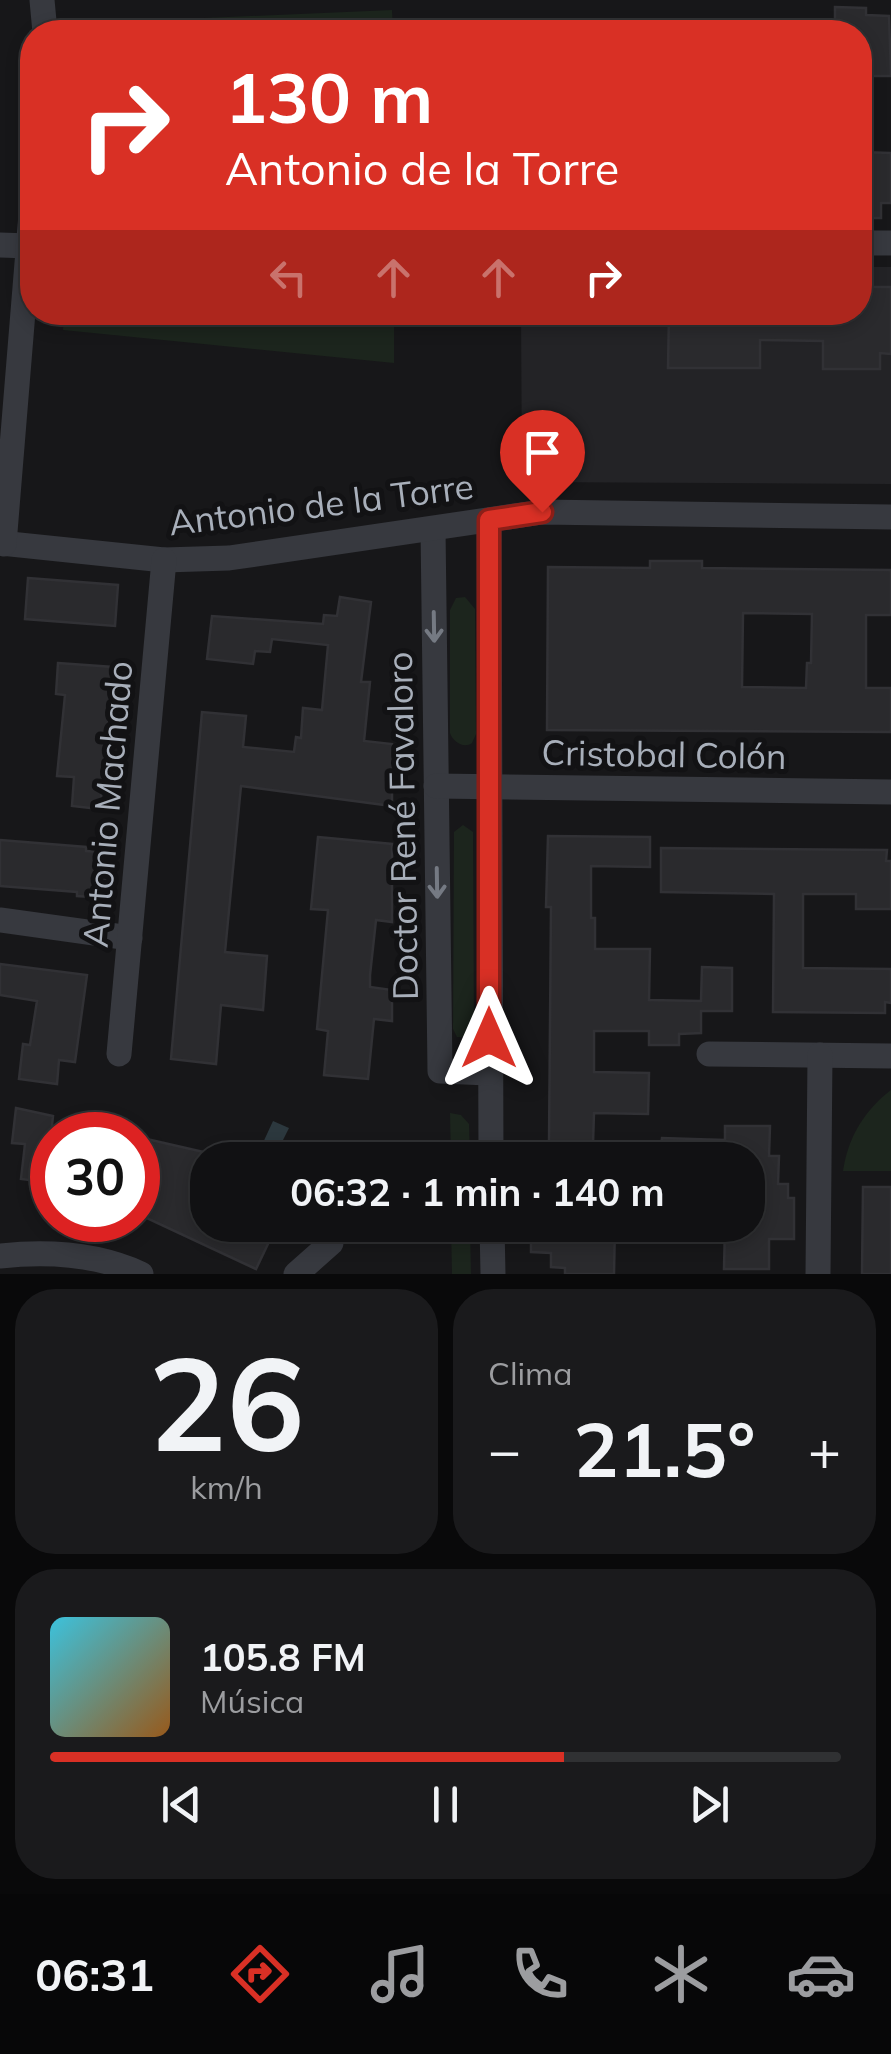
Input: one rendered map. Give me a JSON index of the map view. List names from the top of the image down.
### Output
{
  "streets": {
    "street": [
      "Antonio de la Torre",
      "Cristobal Colón",
      "Antonio Machado",
      "Doctor René Favaloro"
    ]
  },
  "crossings": [
    ["Antonio de la Torre", "Antonio Machado"],
    ["Antonio de la Torre", "Doctor René Favaloro"],
    ["Cristobal Colón", "Doctor René Favaloro"]
  ],
  "page": {
    "turn": ["130 m", "Antonio de la Torre"],
    "limit": "30",
    "trip": "06:32 · 1 min · 140 m",
    "tile": [
      ["26", "km/h"],
      "Clima"
    ],
    "heat": ["−", "21.5°", "+"],
    "song": ["105.8 FM", "Música"],
    "tabs": "06:31"
  }
}
